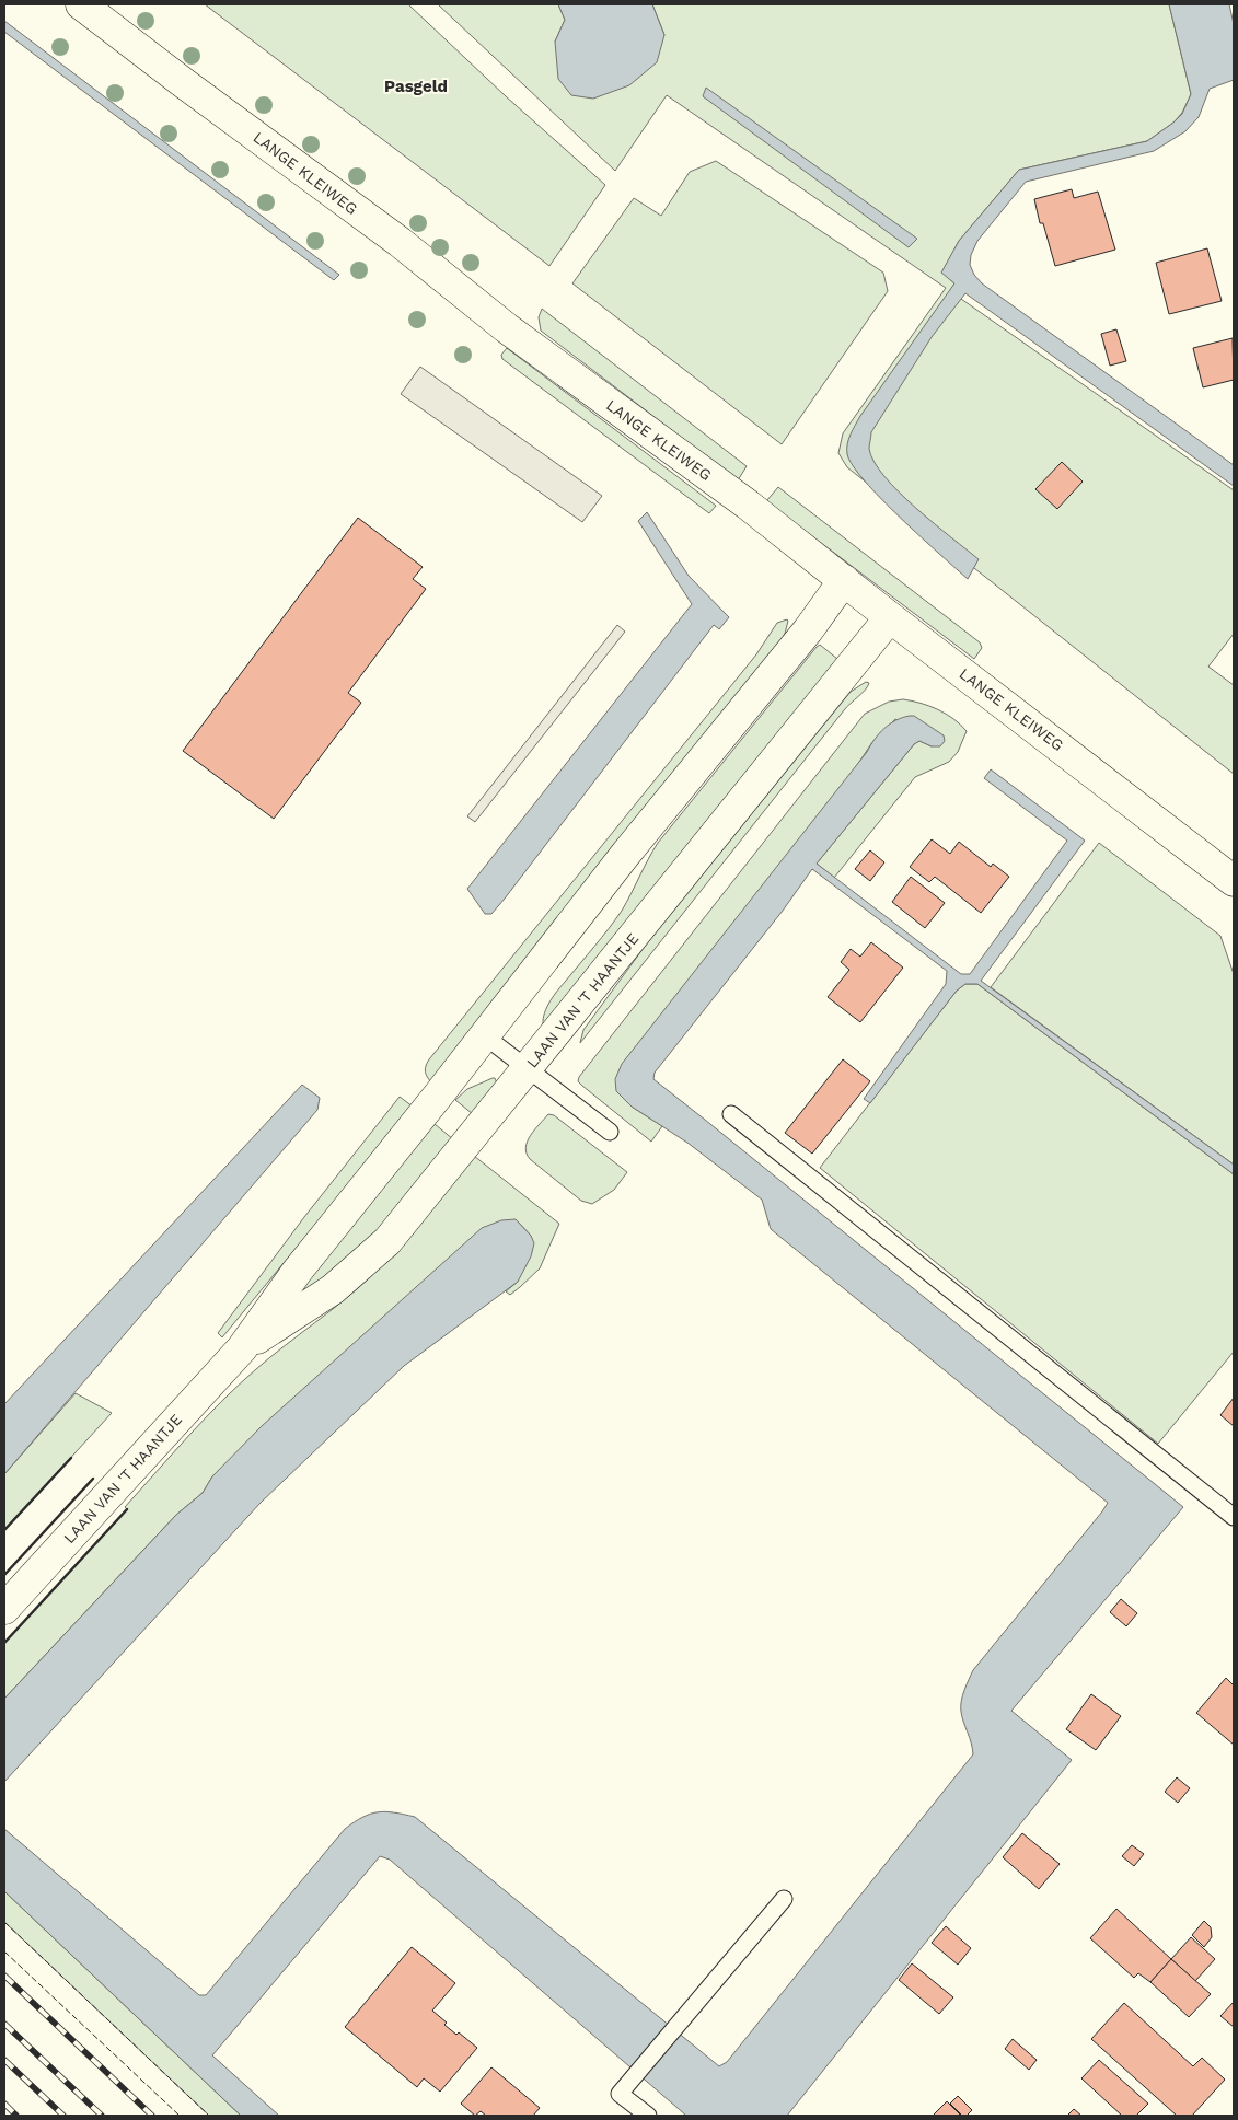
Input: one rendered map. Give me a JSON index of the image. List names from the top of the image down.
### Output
{
  "streets": {
    "street": ["LANGE KLEIWEG", "LAAN VAN 'T HAANTJE"]
  },
  "crossings": [
    ["LANGE KLEIWEG", "LAAN VAN 'T HAANTJE"]
  ],
  "districts": ["Pasgeld"]
}
